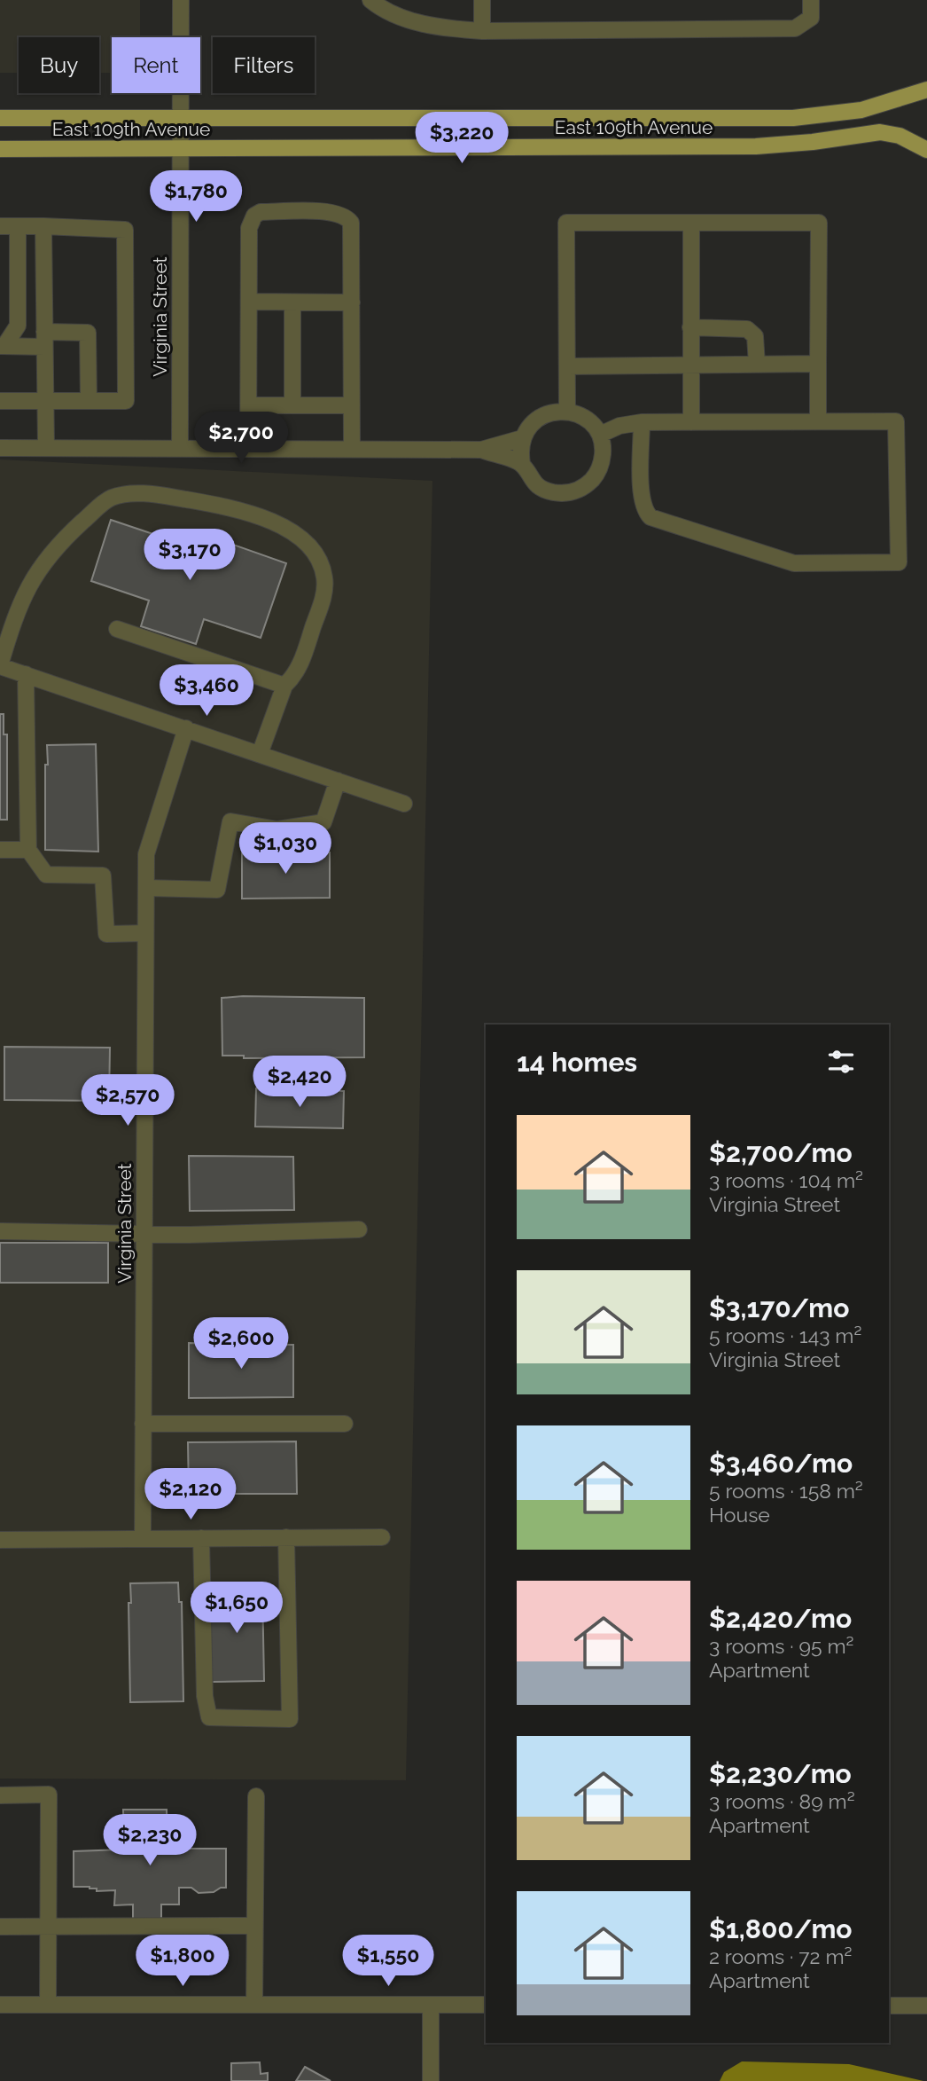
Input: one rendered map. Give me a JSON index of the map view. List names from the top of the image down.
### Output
{
  "streets": {
    "main road": ["East 109th Avenue"],
    "street": ["Virginia Street"]
  },
  "crossings": [
    ["East 109th Avenue", "Virginia Street"]
  ],
  "page": {
    "chip": ["Buy", "Rent", "Filters"],
    "price": [
      "$3,220",
      "$1,780",
      "$2,700",
      "$3,170",
      "$3,460",
      "$1,030",
      "$2,420",
      "$2,570",
      "$2,600",
      "$2,120",
      "$1,650",
      "$2,230",
      "$1,800",
      "$1,550"
    ],
    "heading": "14 homes",
    "list": [
      {
        "name": "$2,700/mo",
        "note": "3 rooms · 104 m² · Virginia Street"
      },
      {
        "name": "$3,170/mo",
        "note": "5 rooms · 143 m² · Virginia Street"
      },
      {
        "name": "$3,460/mo",
        "note": "5 rooms · 158 m² · House"
      },
      {
        "name": "$2,420/mo",
        "note": "3 rooms · 95 m² · Apartment"
      },
      {
        "name": "$2,230/mo",
        "note": "3 rooms · 89 m² · Apartment"
      },
      {
        "name": "$1,800/mo",
        "note": "2 rooms · 72 m² · Apartment"
      }
    ]
  }
}
